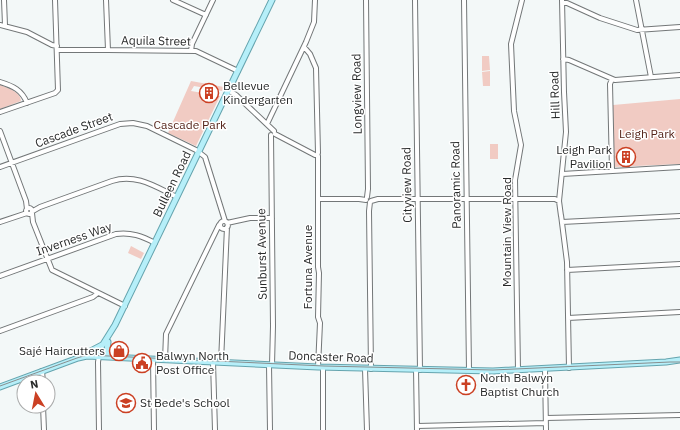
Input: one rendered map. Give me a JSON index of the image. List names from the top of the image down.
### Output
{
  "streets": {
    "main road": ["Bulleen Road", "Doncaster Road"],
    "street": [
      "Aquila Street",
      "Longview Road",
      "Hill Road",
      "Cascade Street",
      "Cityview Road",
      "Panoramic Road",
      "Mountain View Road",
      "Inverness Way",
      "Sunburst Avenue",
      "Fortuna Avenue"
    ]
  },
  "crossings": [
    ["Aquila Street", "Bulleen Road"],
    ["Longview Road", "Doncaster Road"],
    ["Hill Road", "Doncaster Road"],
    ["Cascade Street", "Bulleen Road"],
    ["Bulleen Road", "Inverness Way"],
    ["Bulleen Road", "Doncaster Road"],
    ["Cityview Road", "Doncaster Road"],
    ["Panoramic Road", "Doncaster Road"],
    ["Mountain View Road", "Doncaster Road"],
    ["Sunburst Avenue", "Doncaster Road"],
    ["Fortuna Avenue", "Doncaster Road"]
  ],
  "parks": ["Cascade Park", "Leigh Park"],
  "places": {
    "building": ["Bellevue Kindergarten", "Leigh Park Pavilion"],
    "shop": ["Sajé Haircutters"],
    "public building": ["Balwyn North Post Office"],
    "church": ["North Balwyn Baptist Church"],
    "school or university": ["St Bede's School"]
  },
  "north": "top"
}
